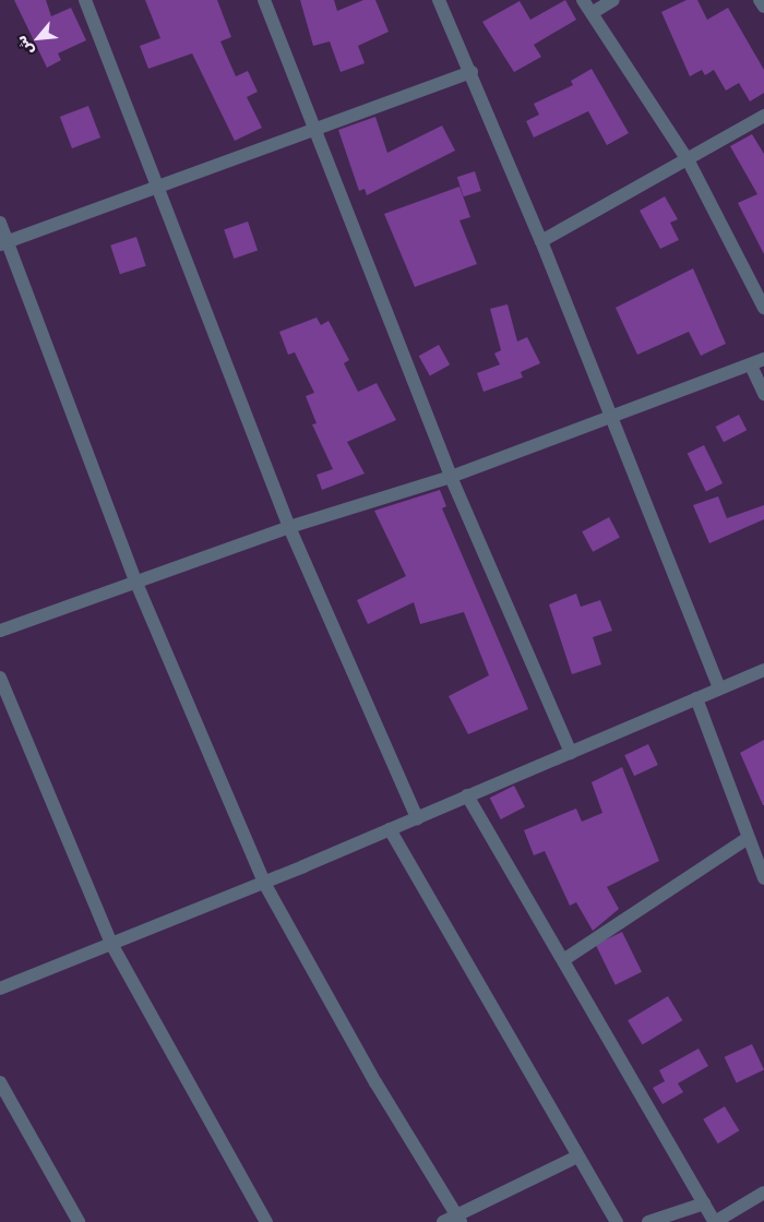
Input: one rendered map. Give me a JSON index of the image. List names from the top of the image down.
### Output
{
  "north": "bottom left"
}
